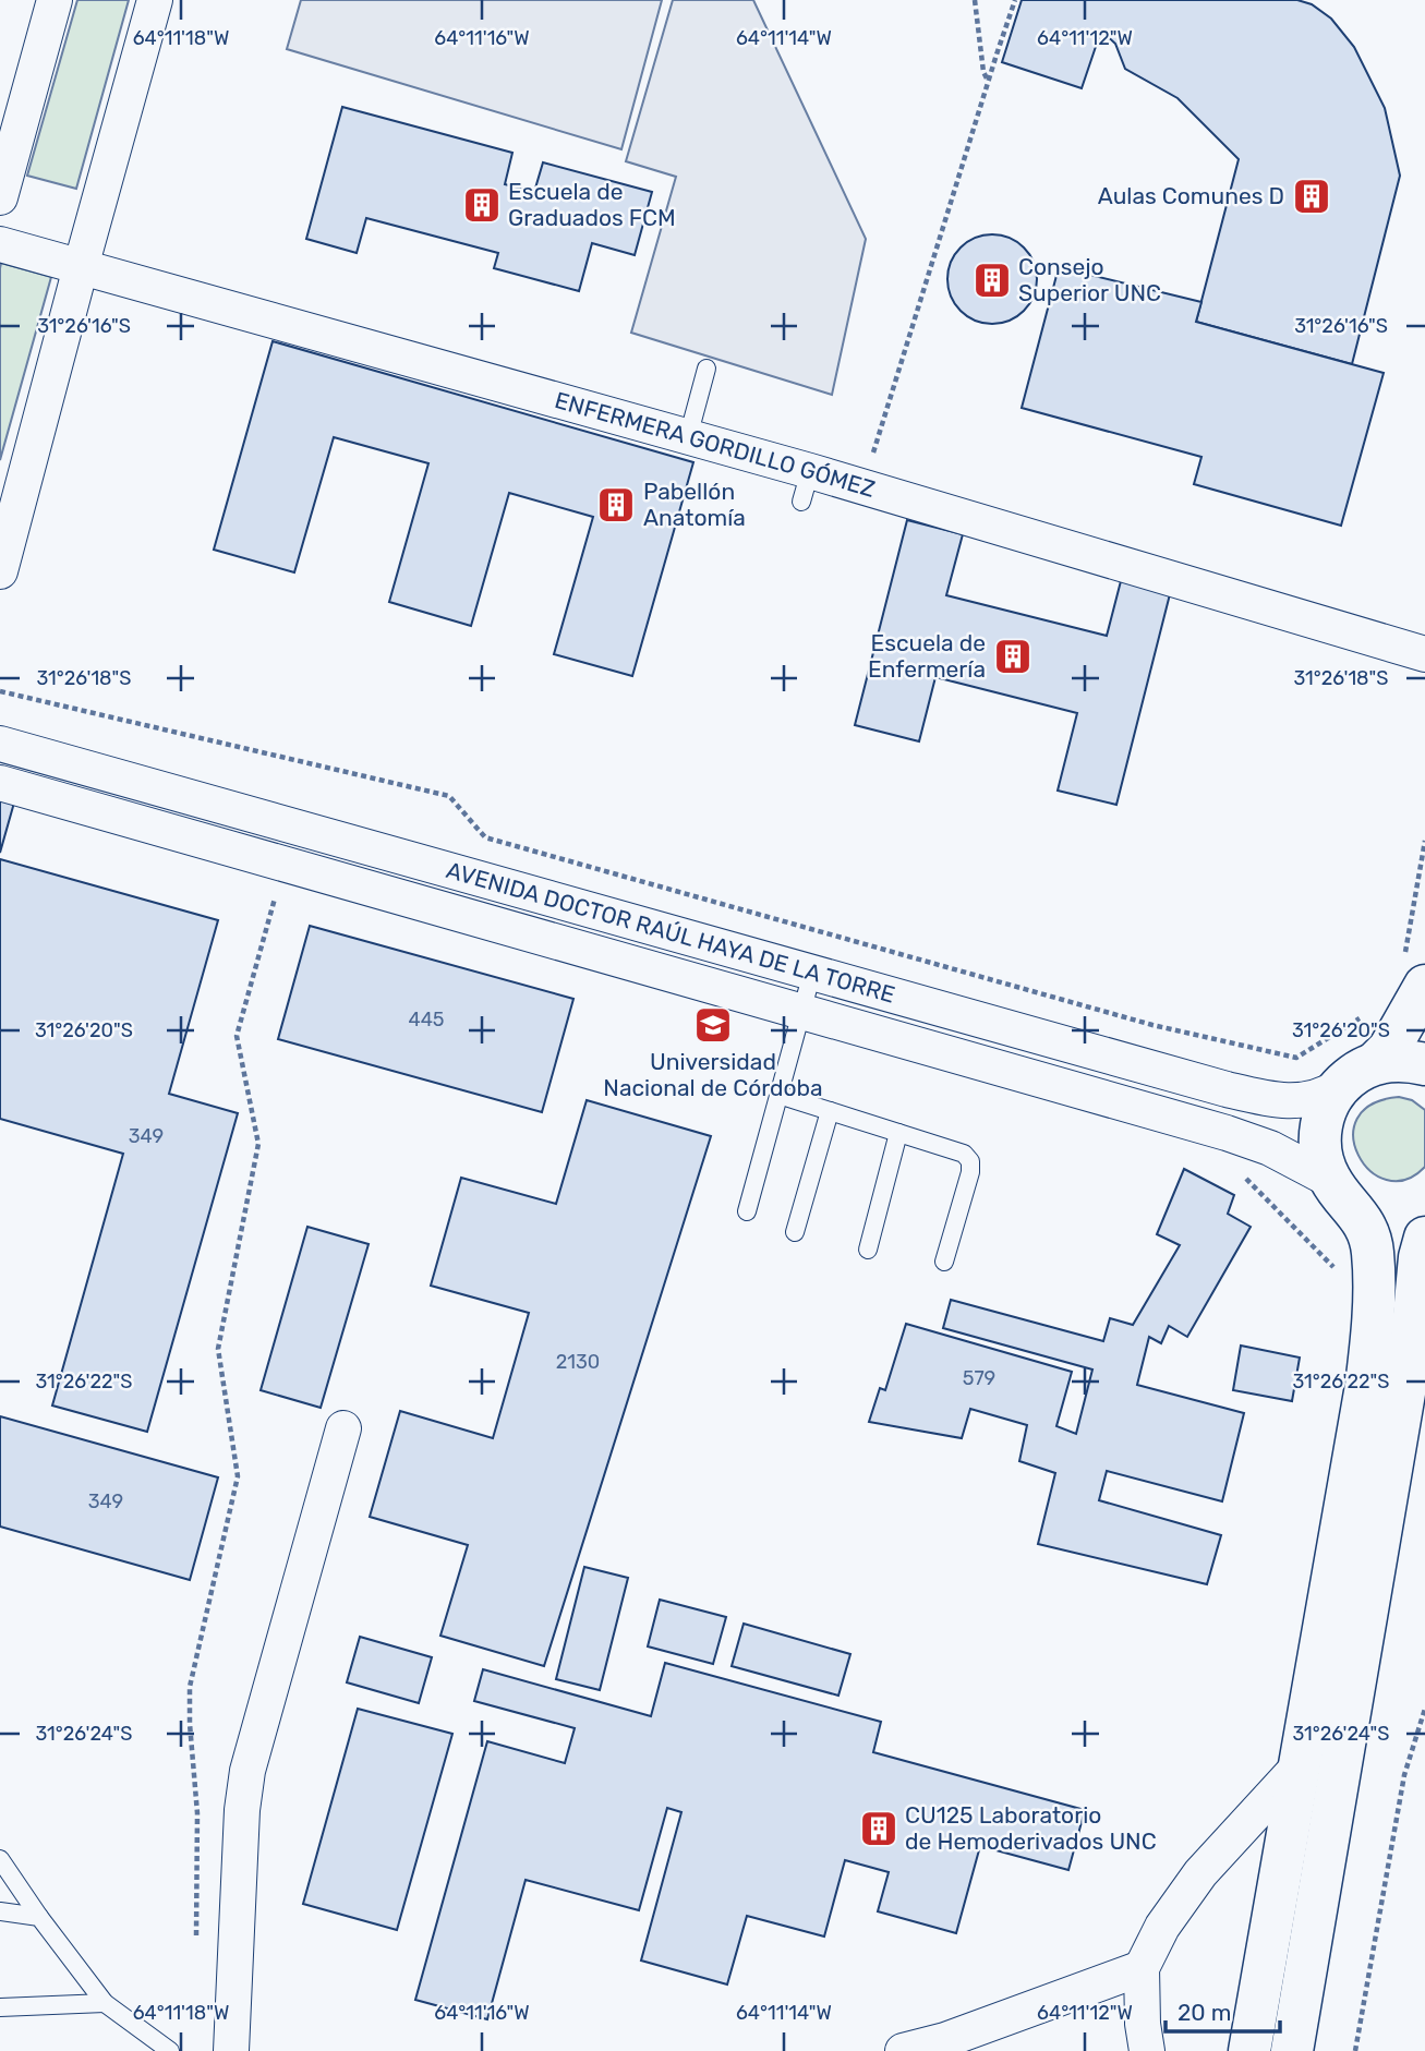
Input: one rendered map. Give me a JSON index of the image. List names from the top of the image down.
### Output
{
  "streets": {
    "street": ["ENFERMERA GORDILLO GÓMEZ", "AVENIDA DOCTOR RAÚL HAYA DE LA TORRE"]
  },
  "places": {
    "building": [
      "Aulas Comunes D",
      "Escuela de Graduados FCM",
      "Consejo Superior UNC",
      "Pabellón Anatomía",
      "Escuela de Enfermería",
      "CU125 Laboratorio de Hemoderivados UNC"
    ],
    "school or university": ["Universidad Nacional de Córdoba"]
  },
  "house_numbers": [
    "445",
    "349",
    "2130",
    "579",
    "349"
  ],
  "scale_bar": "20 m",
  "coordinates": [
    "64°11'18\"W",
    "64°11'16\"W",
    "64°11'14\"W",
    "64°11'12\"W",
    "31°26'16\"S",
    "31°26'18\"S",
    "31°26'20\"S",
    "31°26'22\"S",
    "31°26'24\"S"
  ]
}
